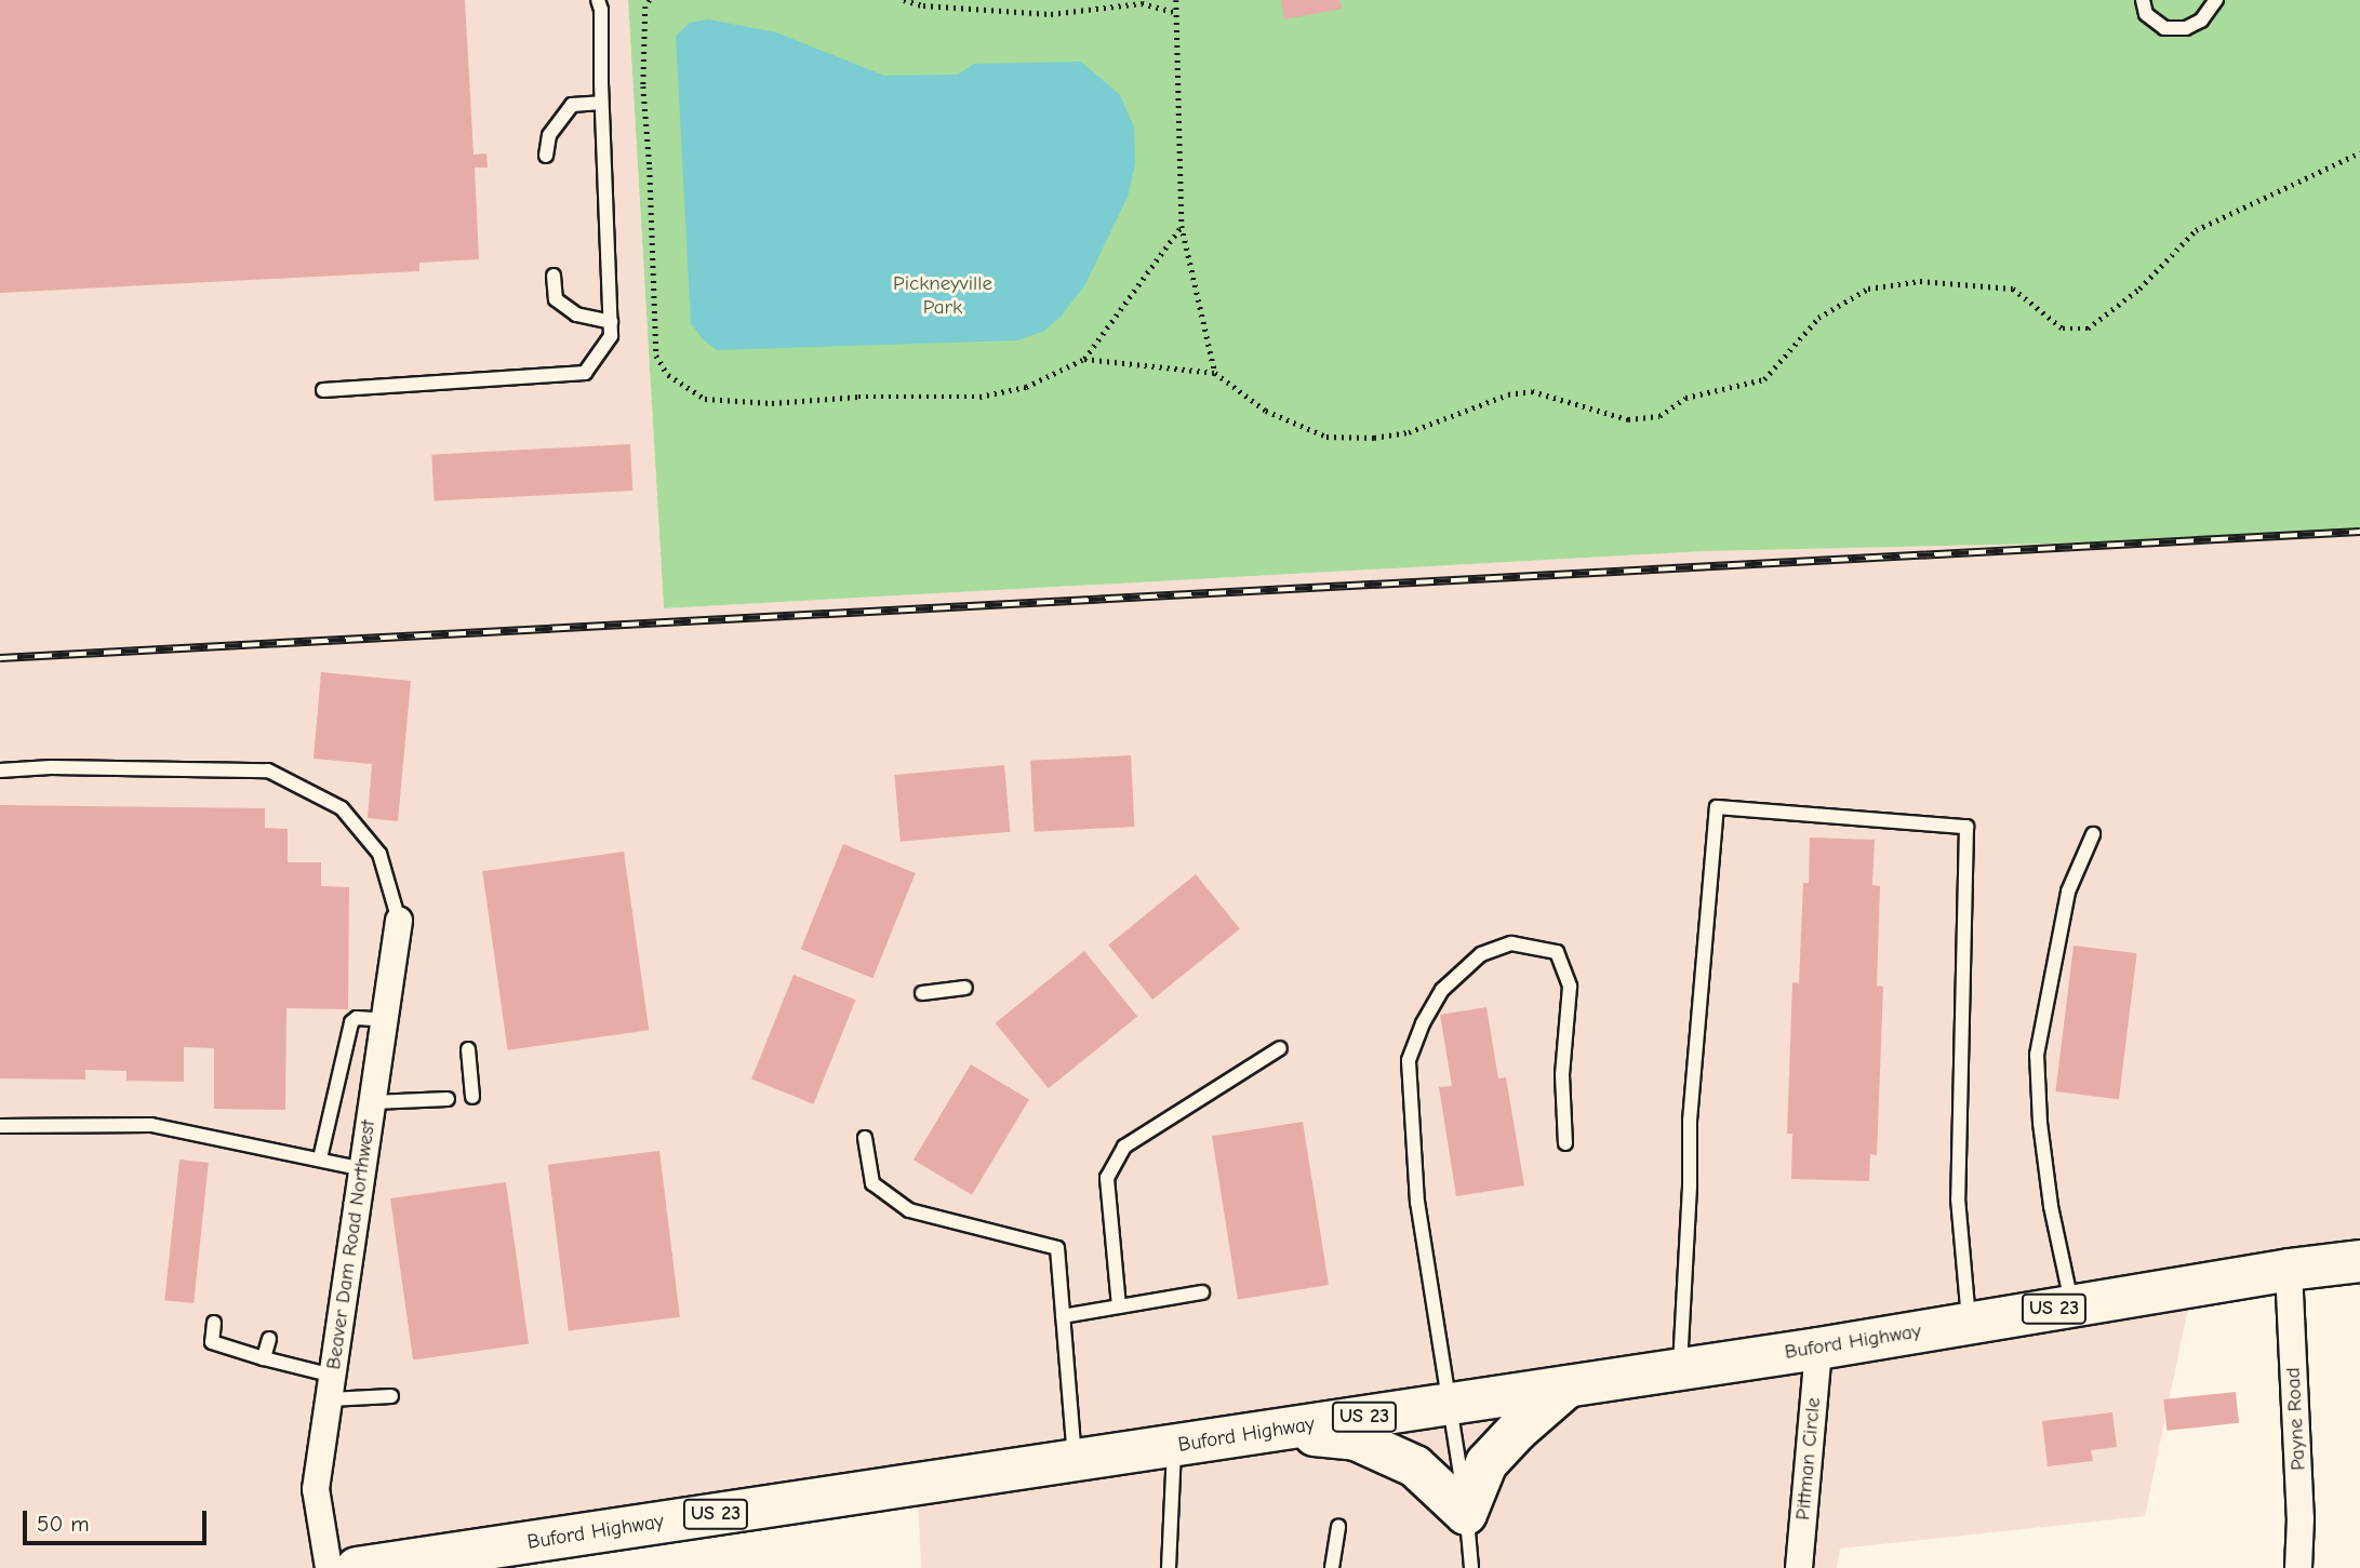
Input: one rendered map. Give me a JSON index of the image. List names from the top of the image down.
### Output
{
  "streets": {
    "main road": ["US 23", "Buford Highway"],
    "street": ["Beaver Dam Road Northwest", "Payne Road", "Pittman Circle"]
  },
  "crossings": [
    ["Buford Highway", "Payne Road"],
    ["Buford Highway", "Pittman Circle"]
  ],
  "parks": ["Pickneyville Park"],
  "scale_bar": "50 m"
}
